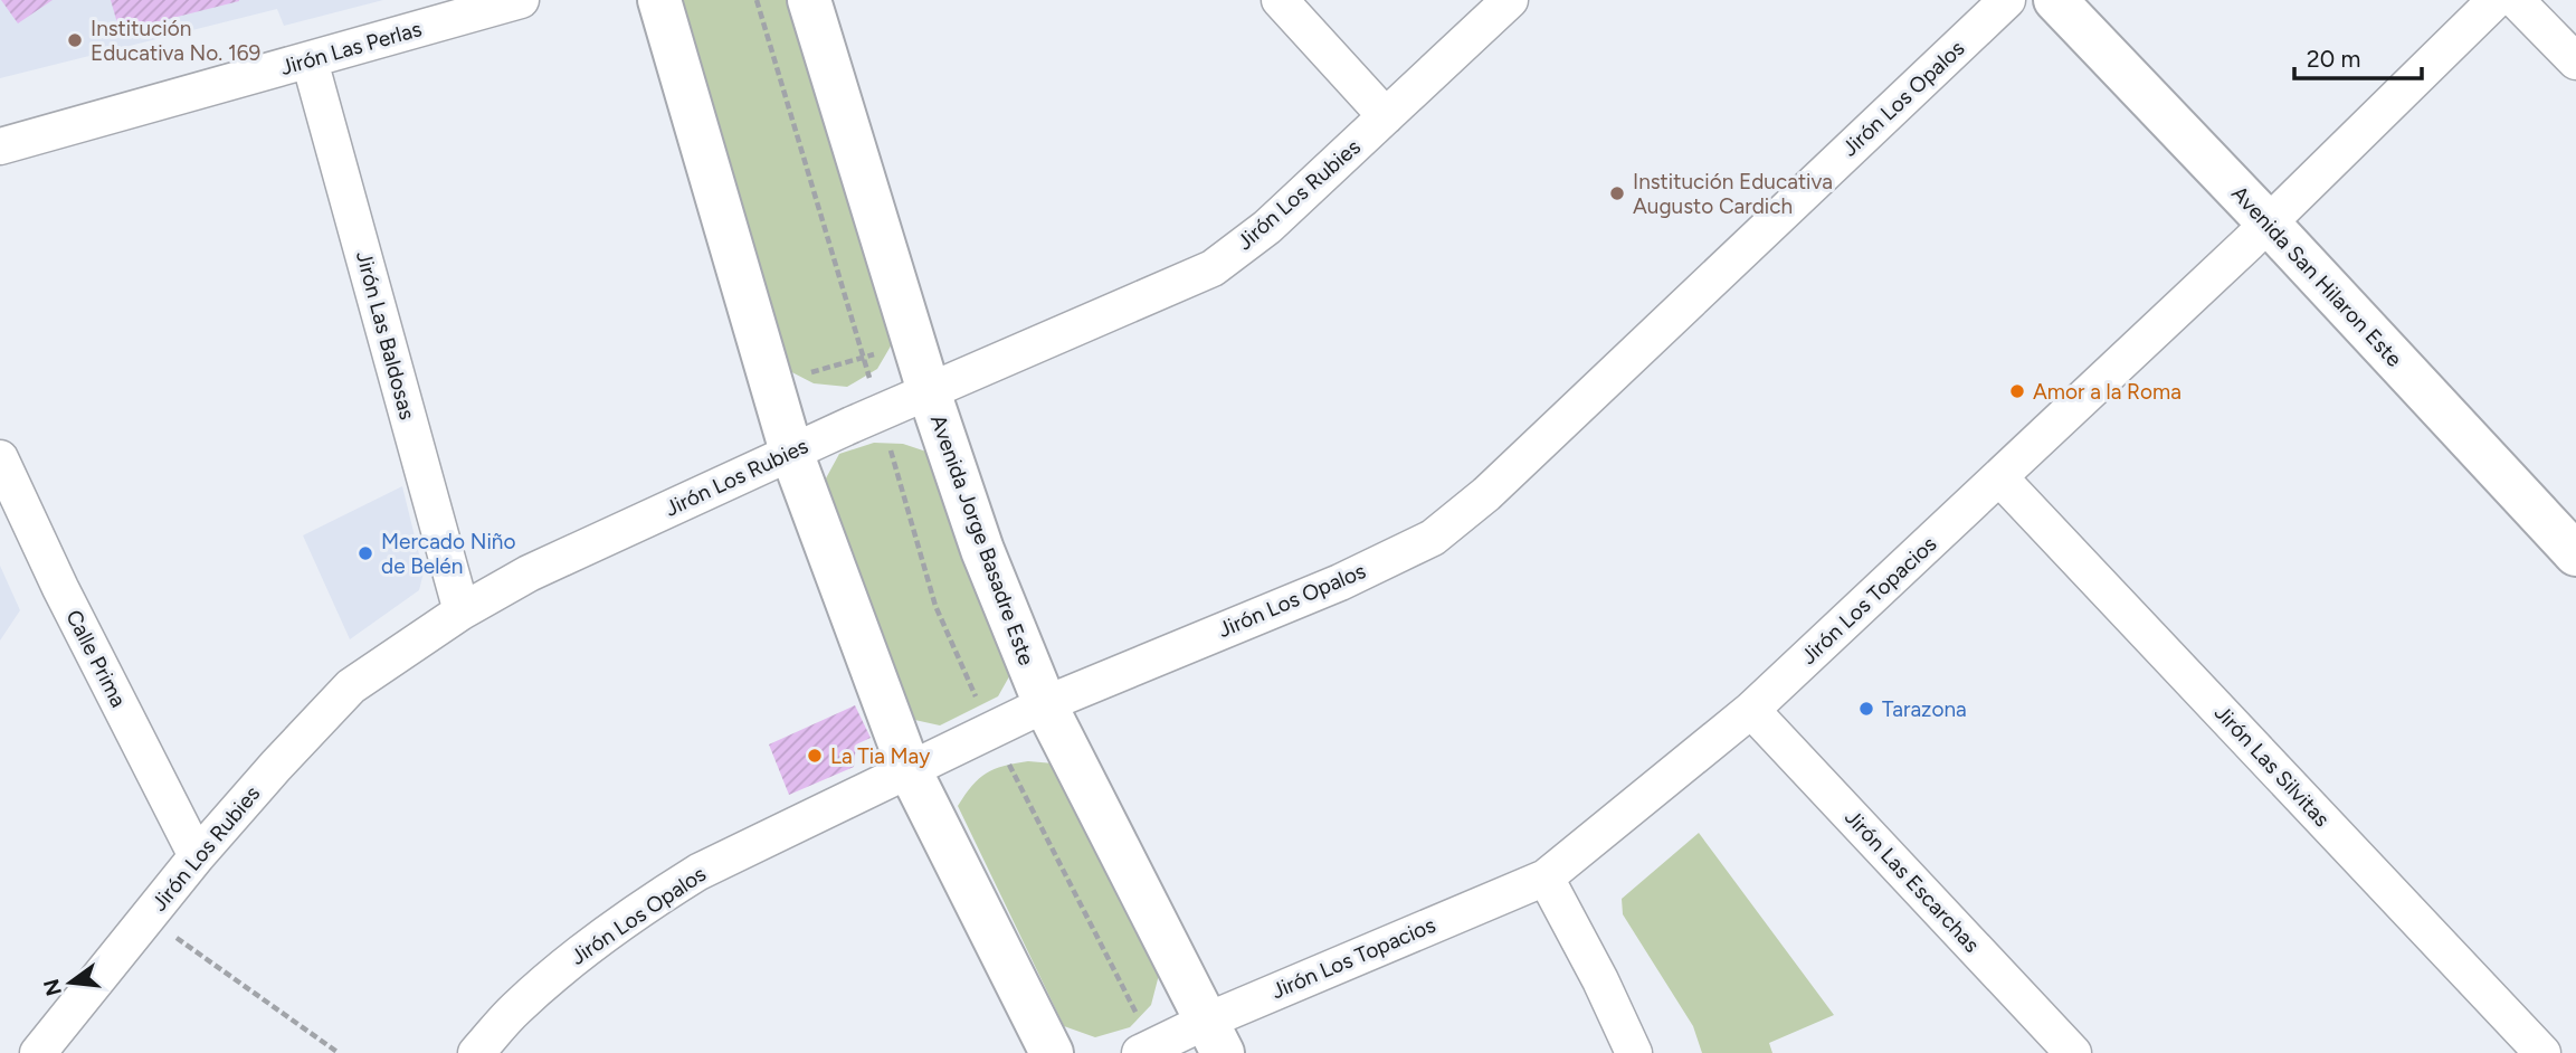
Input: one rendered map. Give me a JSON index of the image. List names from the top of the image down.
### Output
{
  "streets": {
    "main road": ["Avenida San Hilaron Este", "Avenida Jorge Basadre Este"],
    "street": [
      "Jirón Las Perlas",
      "Jirón Los Opalos",
      "Jirón Los Rubies",
      "Jirón Las Baldosas",
      "Jirón Los Topacios",
      "Calle Prima",
      "Jirón Las Silvitas",
      "Jirón Las Escarchas"
    ]
  },
  "crossings": [
    ["Jirón Las Perlas", "Jirón Las Baldosas"],
    ["Jirón Los Opalos", "Avenida Jorge Basadre Este"],
    ["Jirón Los Rubies", "Jirón Las Baldosas"],
    ["Jirón Los Rubies", "Avenida Jorge Basadre Este"],
    ["Jirón Los Rubies", "Calle Prima"],
    ["Avenida San Hilaron Este", "Jirón Los Topacios"],
    ["Avenida Jorge Basadre Este", "Jirón Los Topacios"],
    ["Jirón Los Topacios", "Jirón Las Silvitas"],
    ["Jirón Los Topacios", "Jirón Las Escarchas"]
  ],
  "places": [
    "Institución Educativa No. 169",
    "Institución Educativa Augusto Cardich",
    "Amor a la Roma",
    "Mercado Niño de Belén",
    "Tarazona",
    "La Tia May"
  ],
  "scale_bar": "20 m",
  "north": "left"
}
